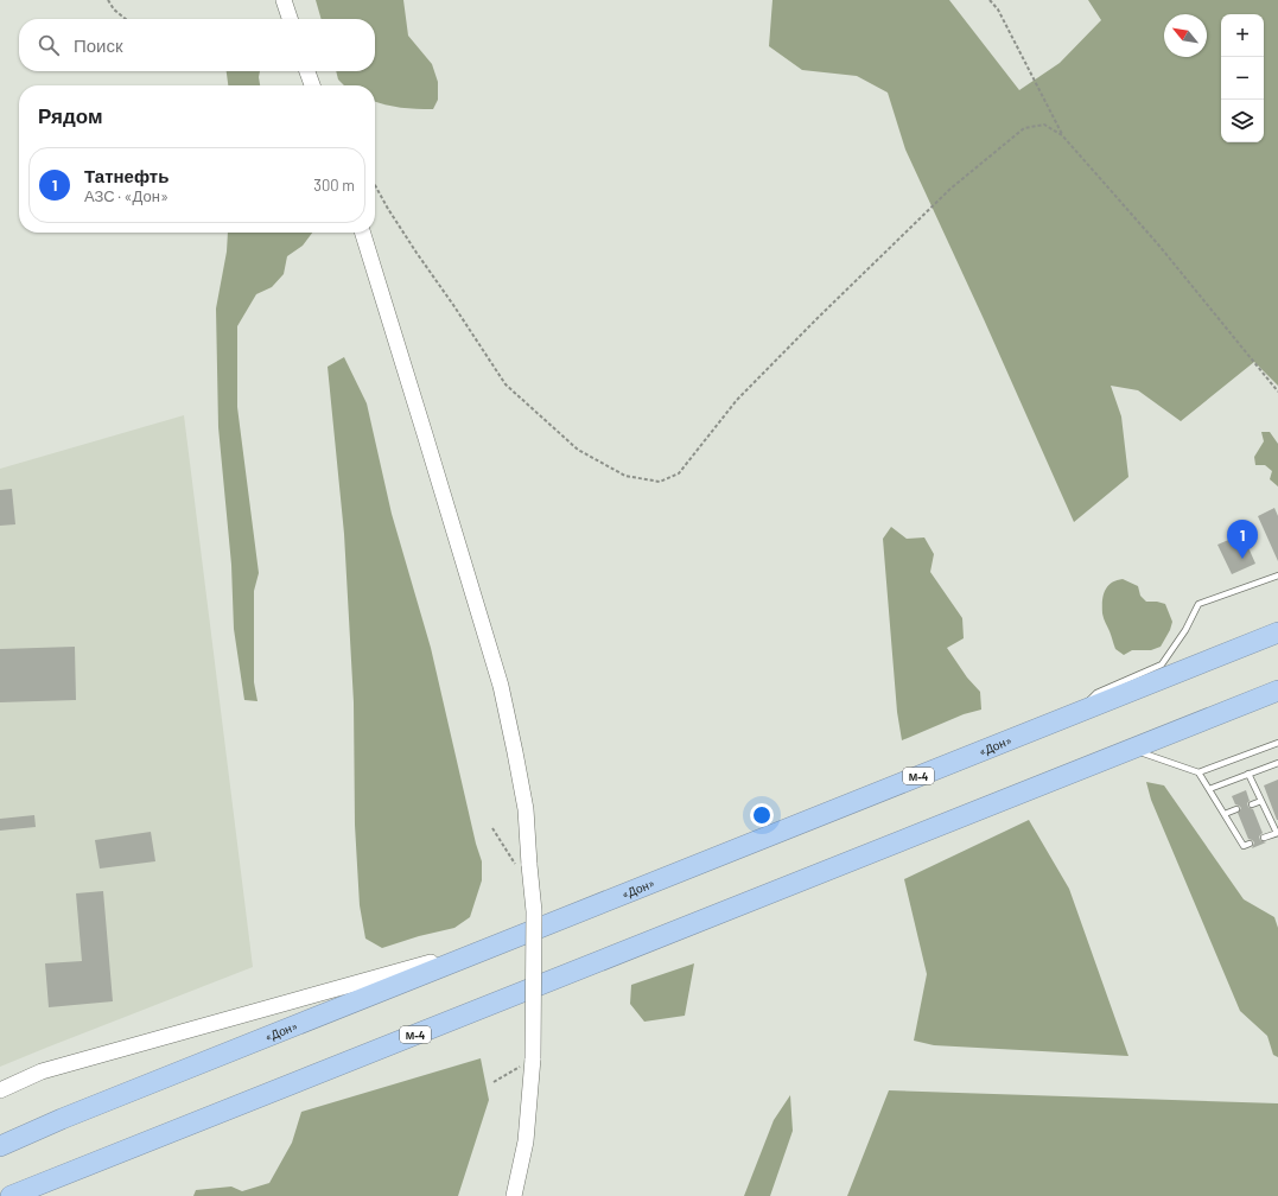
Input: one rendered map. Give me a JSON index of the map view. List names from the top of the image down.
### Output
{
  "streets": {
    "highway": ["«Дон»", "М-4"]
  },
  "north": "top left",
  "page": {
    "map_buttons": ["+", "−"],
    "search": "Поиск",
    "heading": "Рядом",
    "list": [
      {
        "mark": "1",
        "name": "Татнефть",
        "note": "АЗС · «Дон»",
        "value": "300 m"
      }
    ],
    "pins": "1"
  }
}
